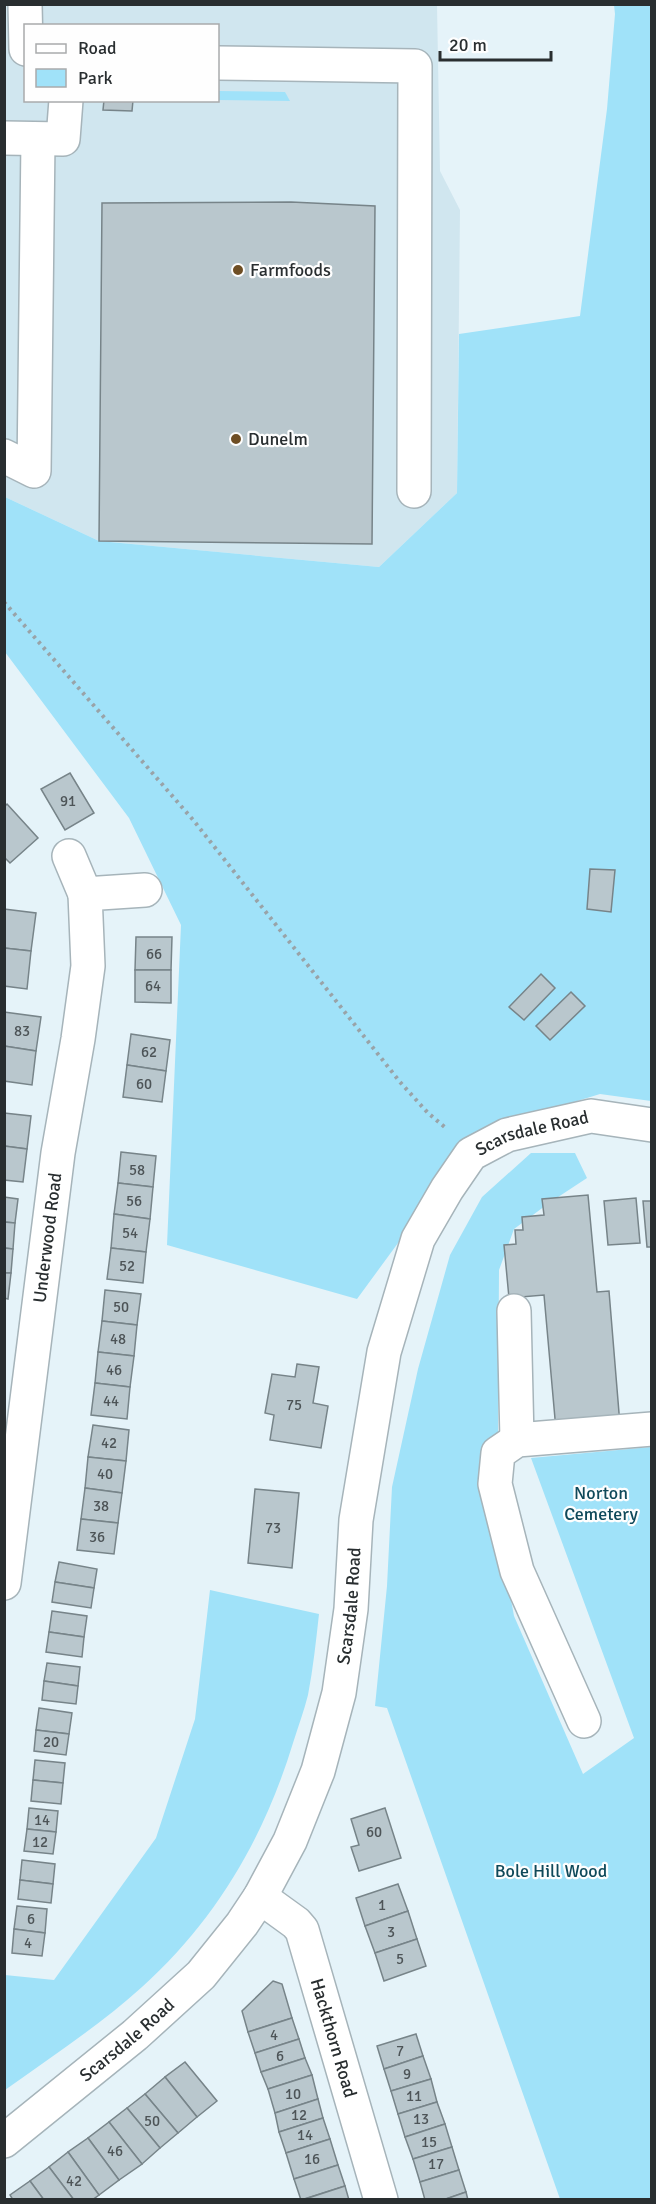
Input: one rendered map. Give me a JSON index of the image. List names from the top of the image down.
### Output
{
  "streets": {
    "street": ["Scarsdale Road", "Underwood Road", "Hackthorn Road"]
  },
  "crossings": [
    ["Scarsdale Road", "Hackthorn Road"]
  ],
  "parks": ["Norton Cemetery", "Bole Hill Wood"],
  "places": ["Farmfoods", "Dunelm"],
  "house_numbers": [
    "91",
    "66",
    "64",
    "83",
    "62",
    "60",
    "58",
    "56",
    "54",
    "52",
    "50",
    "48",
    "46",
    "44",
    "75",
    "42",
    "40",
    "38",
    "73",
    "36",
    "20",
    "14",
    "60",
    "12",
    "1",
    "6",
    "3",
    "4",
    "5",
    "4",
    "7",
    "6",
    "9",
    "10",
    "11",
    "12",
    "13",
    "50",
    "14",
    "15",
    "46",
    "16",
    "17",
    "42"
  ],
  "legend": ["Road", "Park"],
  "scale_bar": "20 m"
}
